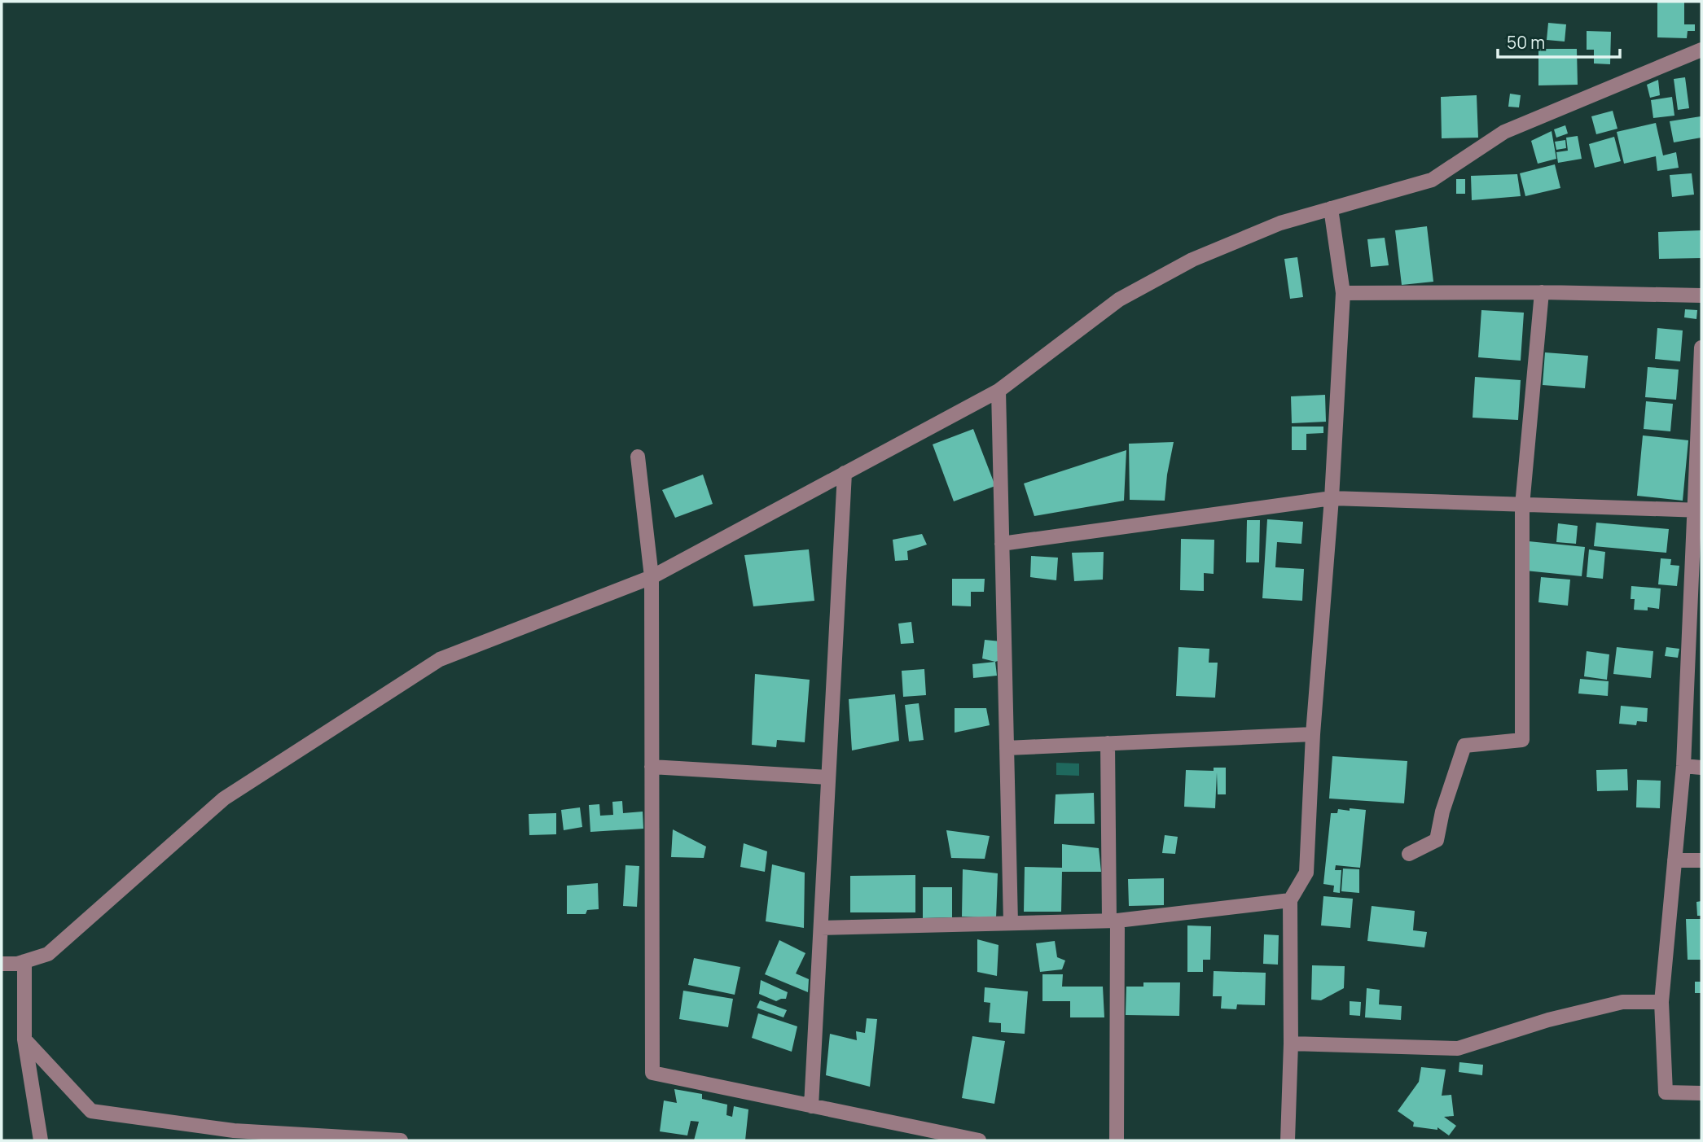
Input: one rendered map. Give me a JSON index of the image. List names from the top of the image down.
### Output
{
  "scale_bar": "50 m"
}
